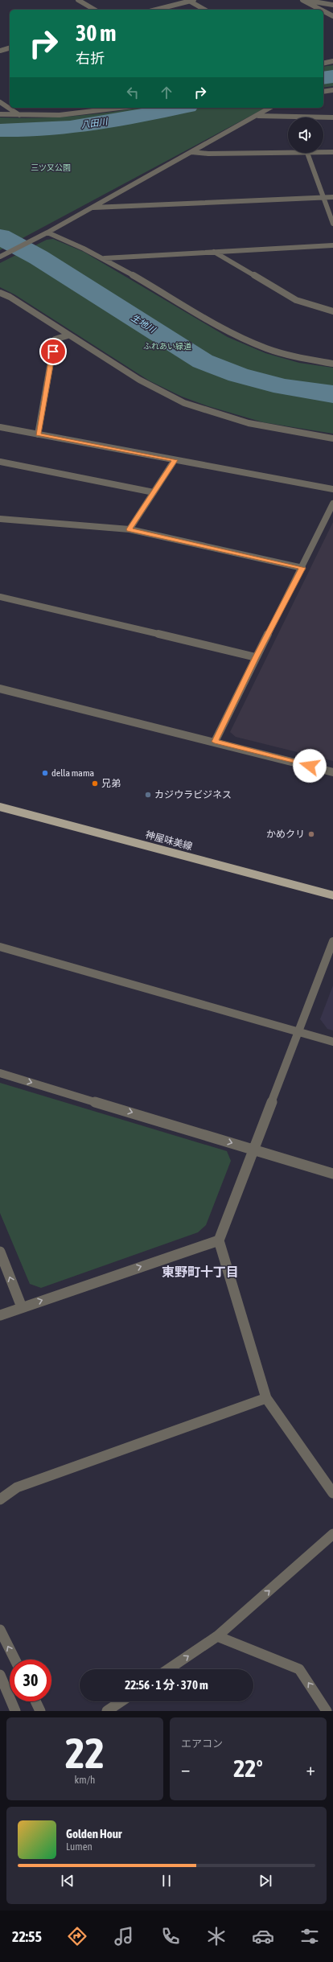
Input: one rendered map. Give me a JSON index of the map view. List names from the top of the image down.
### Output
{
  "streets": {
    "main road": ["神屋味美線"]
  },
  "districts": ["東野町十丁目"],
  "water": ["八田川", "生地川"],
  "parks": ["三ツ又公園", "ふれあい緑道"],
  "places": [
    "della mama",
    "兄弟",
    "カジウラビジネス",
    "かめクリ"
  ],
  "page": {
    "turn": ["30 m", "右折"],
    "limit": "30",
    "trip": "22:56 · 1 分 · 370 m",
    "tile": [
      ["22", "km/h"],
      "エアコン"
    ],
    "heat": ["−", "22°", "+"],
    "song": ["Golden Hour", "Lumen"],
    "tabs": "22:55"
  }
}
